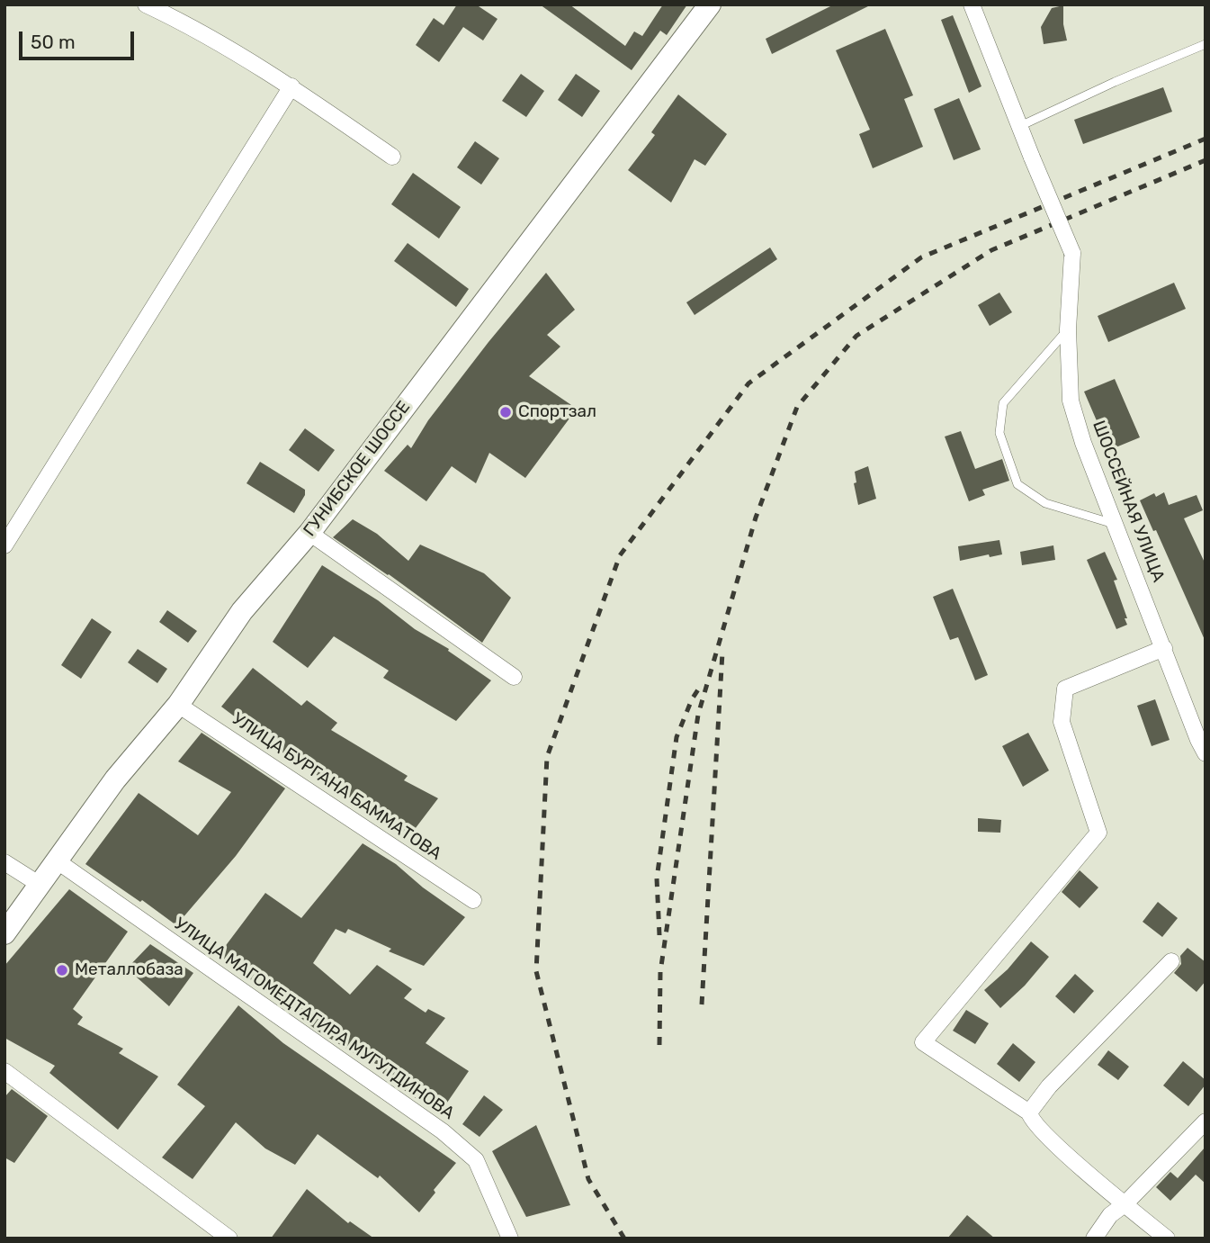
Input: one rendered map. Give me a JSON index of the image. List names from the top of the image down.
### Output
{
  "streets": {
    "main road": ["ГУНИБСКОЕ ШОССЕ"],
    "street": ["ШОССЕЙНАЯ УЛИЦА", "УЛИЦА БУРГАНА БАММАТОВА", "УЛИЦА МАГОМЕДТАГИРА МУГУТДИНОВА"]
  },
  "crossings": [
    ["ГУНИБСКОЕ ШОССЕ", "УЛИЦА БУРГАНА БАММАТОВА"],
    ["ГУНИБСКОЕ ШОССЕ", "УЛИЦА МАГОМЕДТАГИРА МУГУТДИНОВА"]
  ],
  "places": ["Спортзал", "Металлобаза"],
  "scale_bar": "50 m"
}
